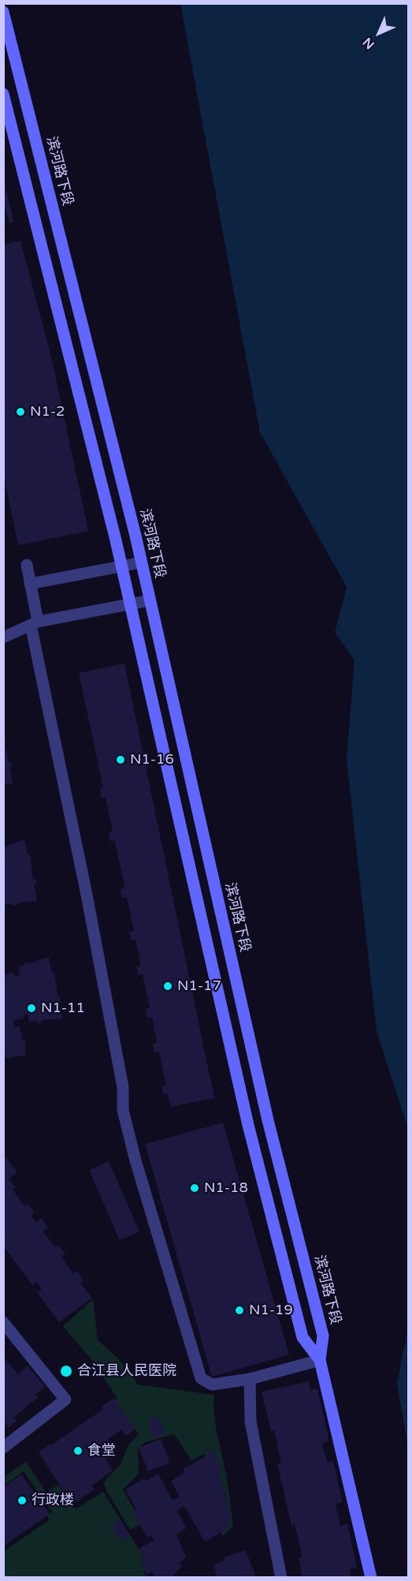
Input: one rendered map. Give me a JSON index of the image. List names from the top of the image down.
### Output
{
  "streets": {
    "street": ["滨河路下段"]
  },
  "places": [
    "N1-2",
    "N1-16",
    "N1-17",
    "N1-11",
    "N1-18",
    "N1-19",
    "合江县人民医院",
    "食堂",
    "行政楼"
  ],
  "north": "bottom left"
}
